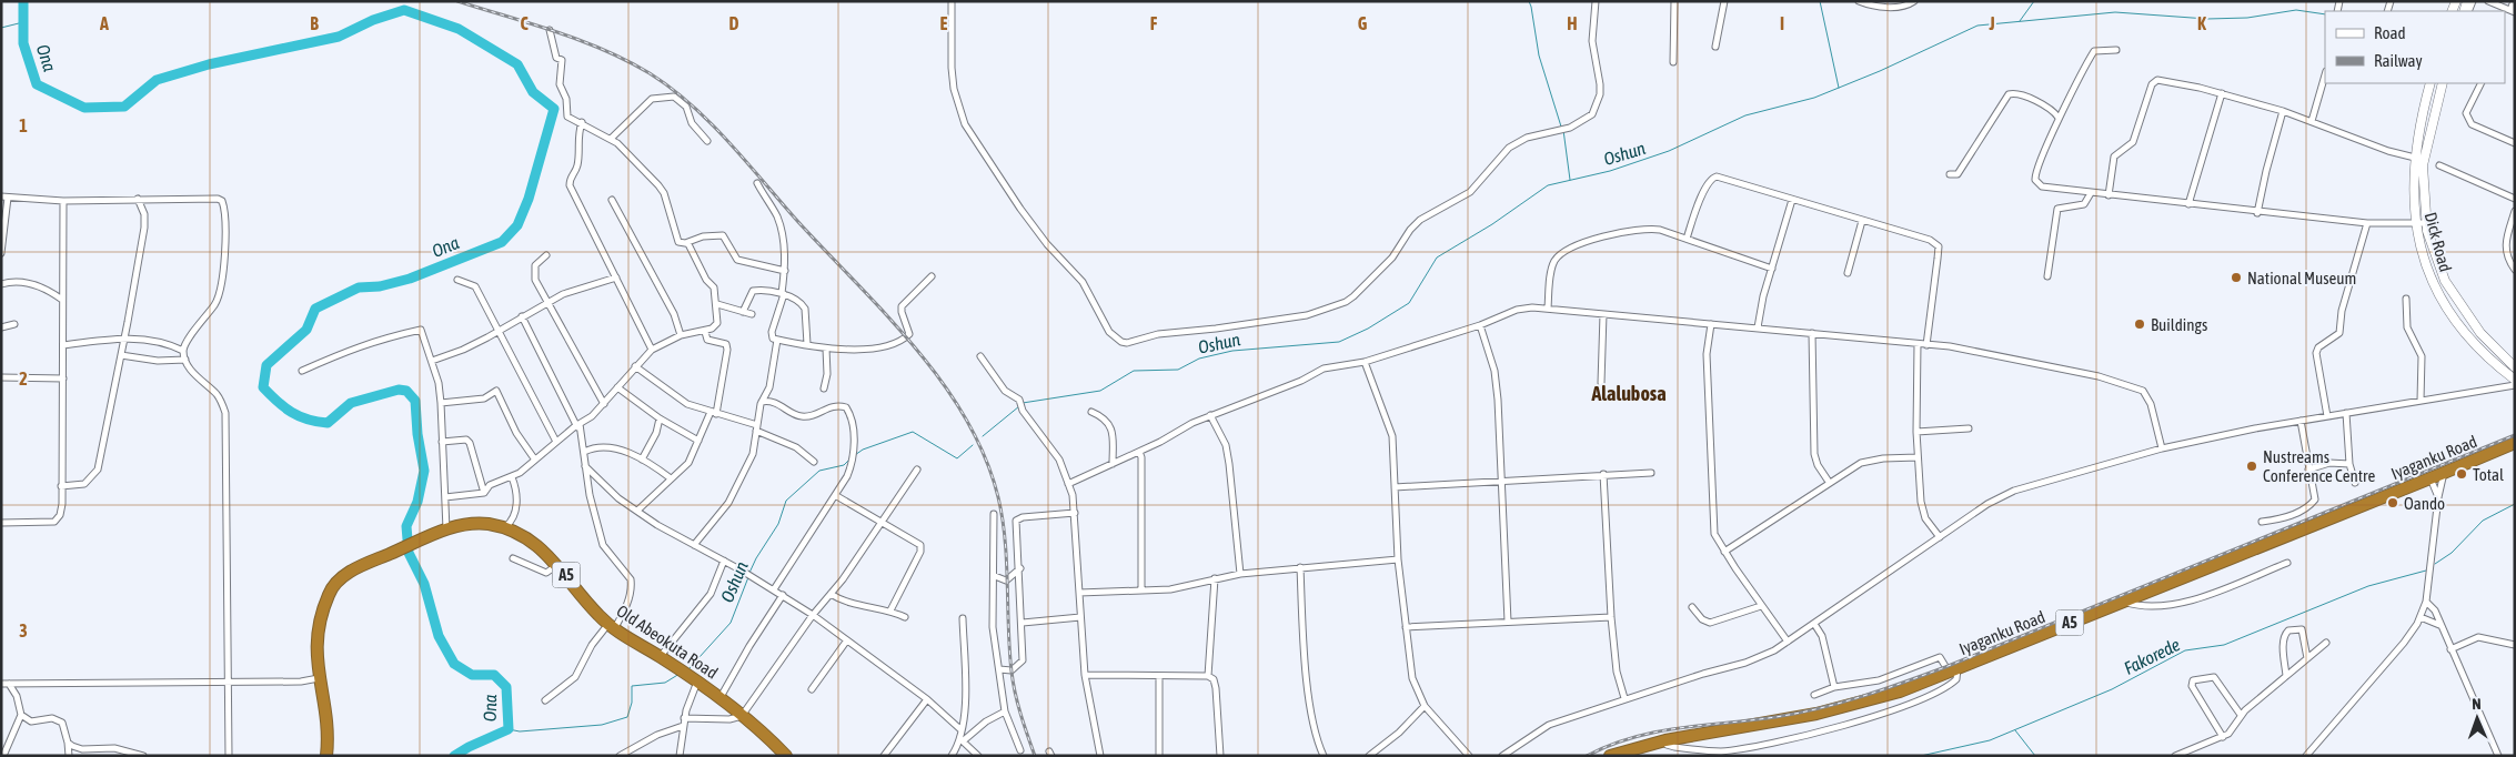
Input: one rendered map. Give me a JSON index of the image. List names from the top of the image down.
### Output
{
  "streets": {
    "highway": ["Iyaganku Road", "A5", "Old Abeokuta Road"],
    "main road": ["Dick Road"]
  },
  "districts": ["Alalubosa"],
  "water": ["Ona", "Oshun", "Fakorede"],
  "places": [
    "National Museum",
    "Buildings",
    "Nustreams Conference Centre",
    "Total",
    "Oando"
  ],
  "legend": ["Road", "Railway"],
  "north": "top",
  "grid": {
    "columns": [
      "A",
      "B",
      "C",
      "D",
      "E",
      "F",
      "G",
      "H",
      "I",
      "J",
      "K"
    ],
    "rows": ["1", "2", "3"]
  }
}
